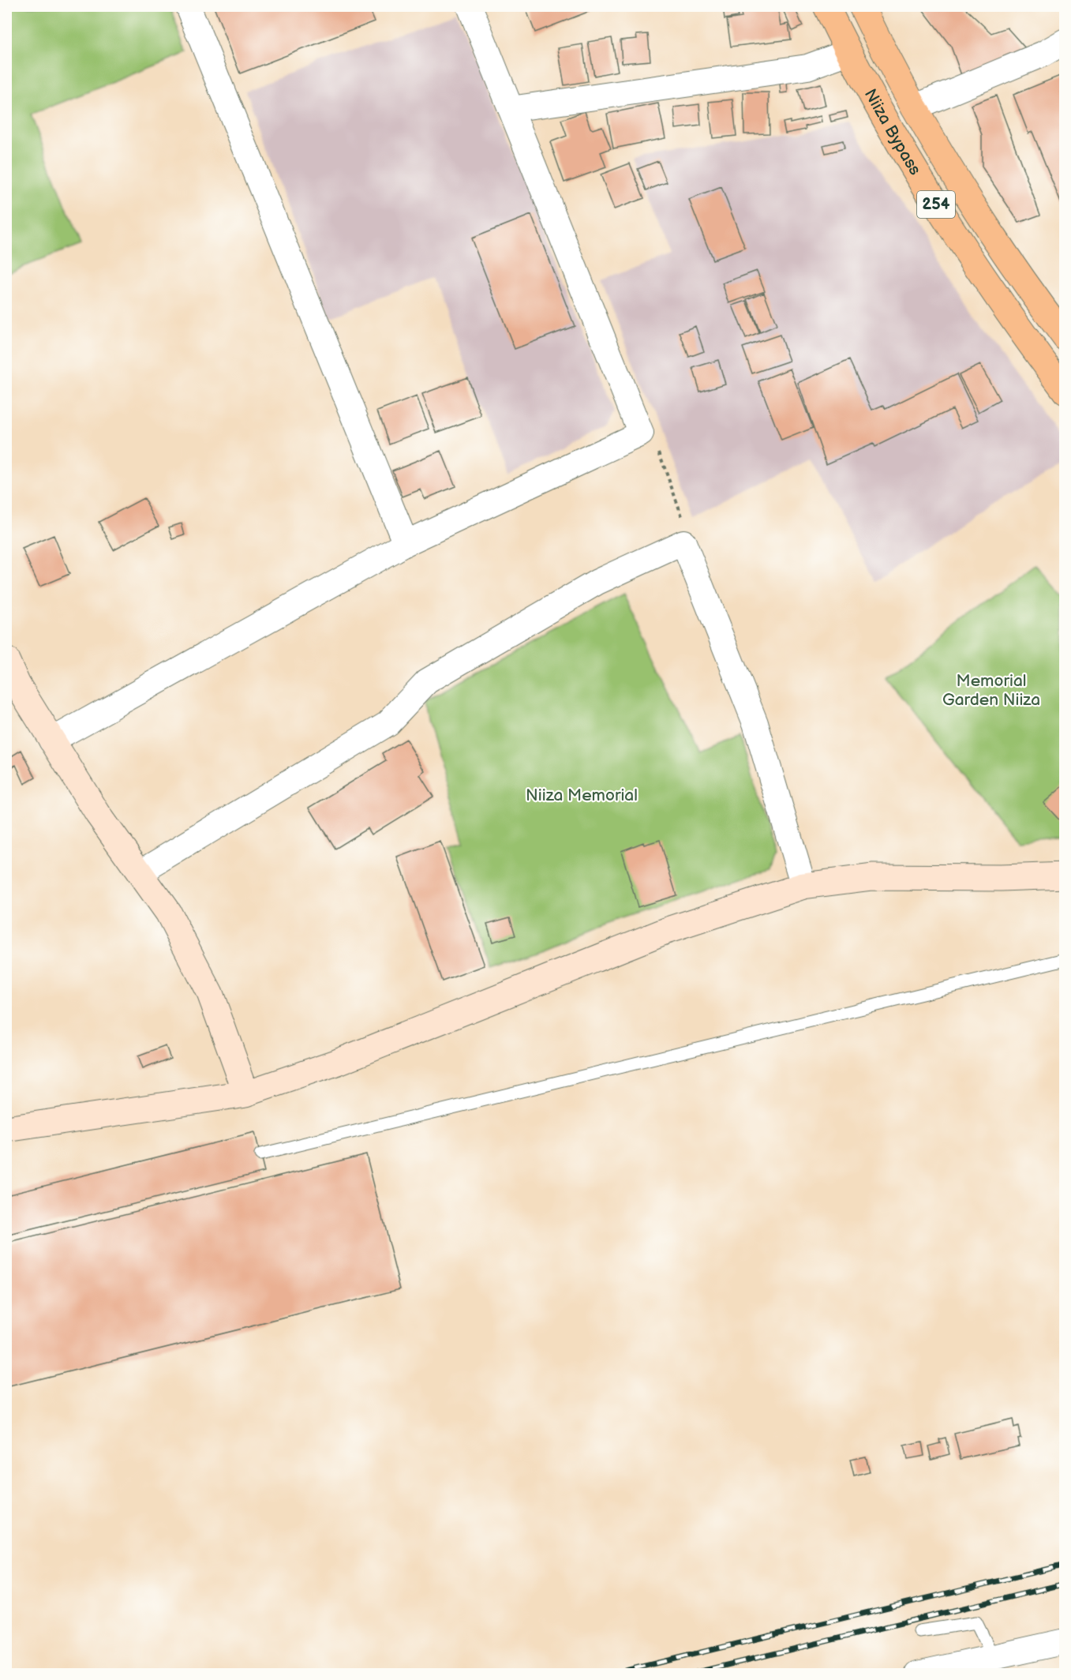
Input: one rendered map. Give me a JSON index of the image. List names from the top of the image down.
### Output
{
  "streets": {
    "highway": ["Niiza Bypass", "254"]
  },
  "parks": ["Memorial Garden Niiza", "Niiza Memorial"]
}
